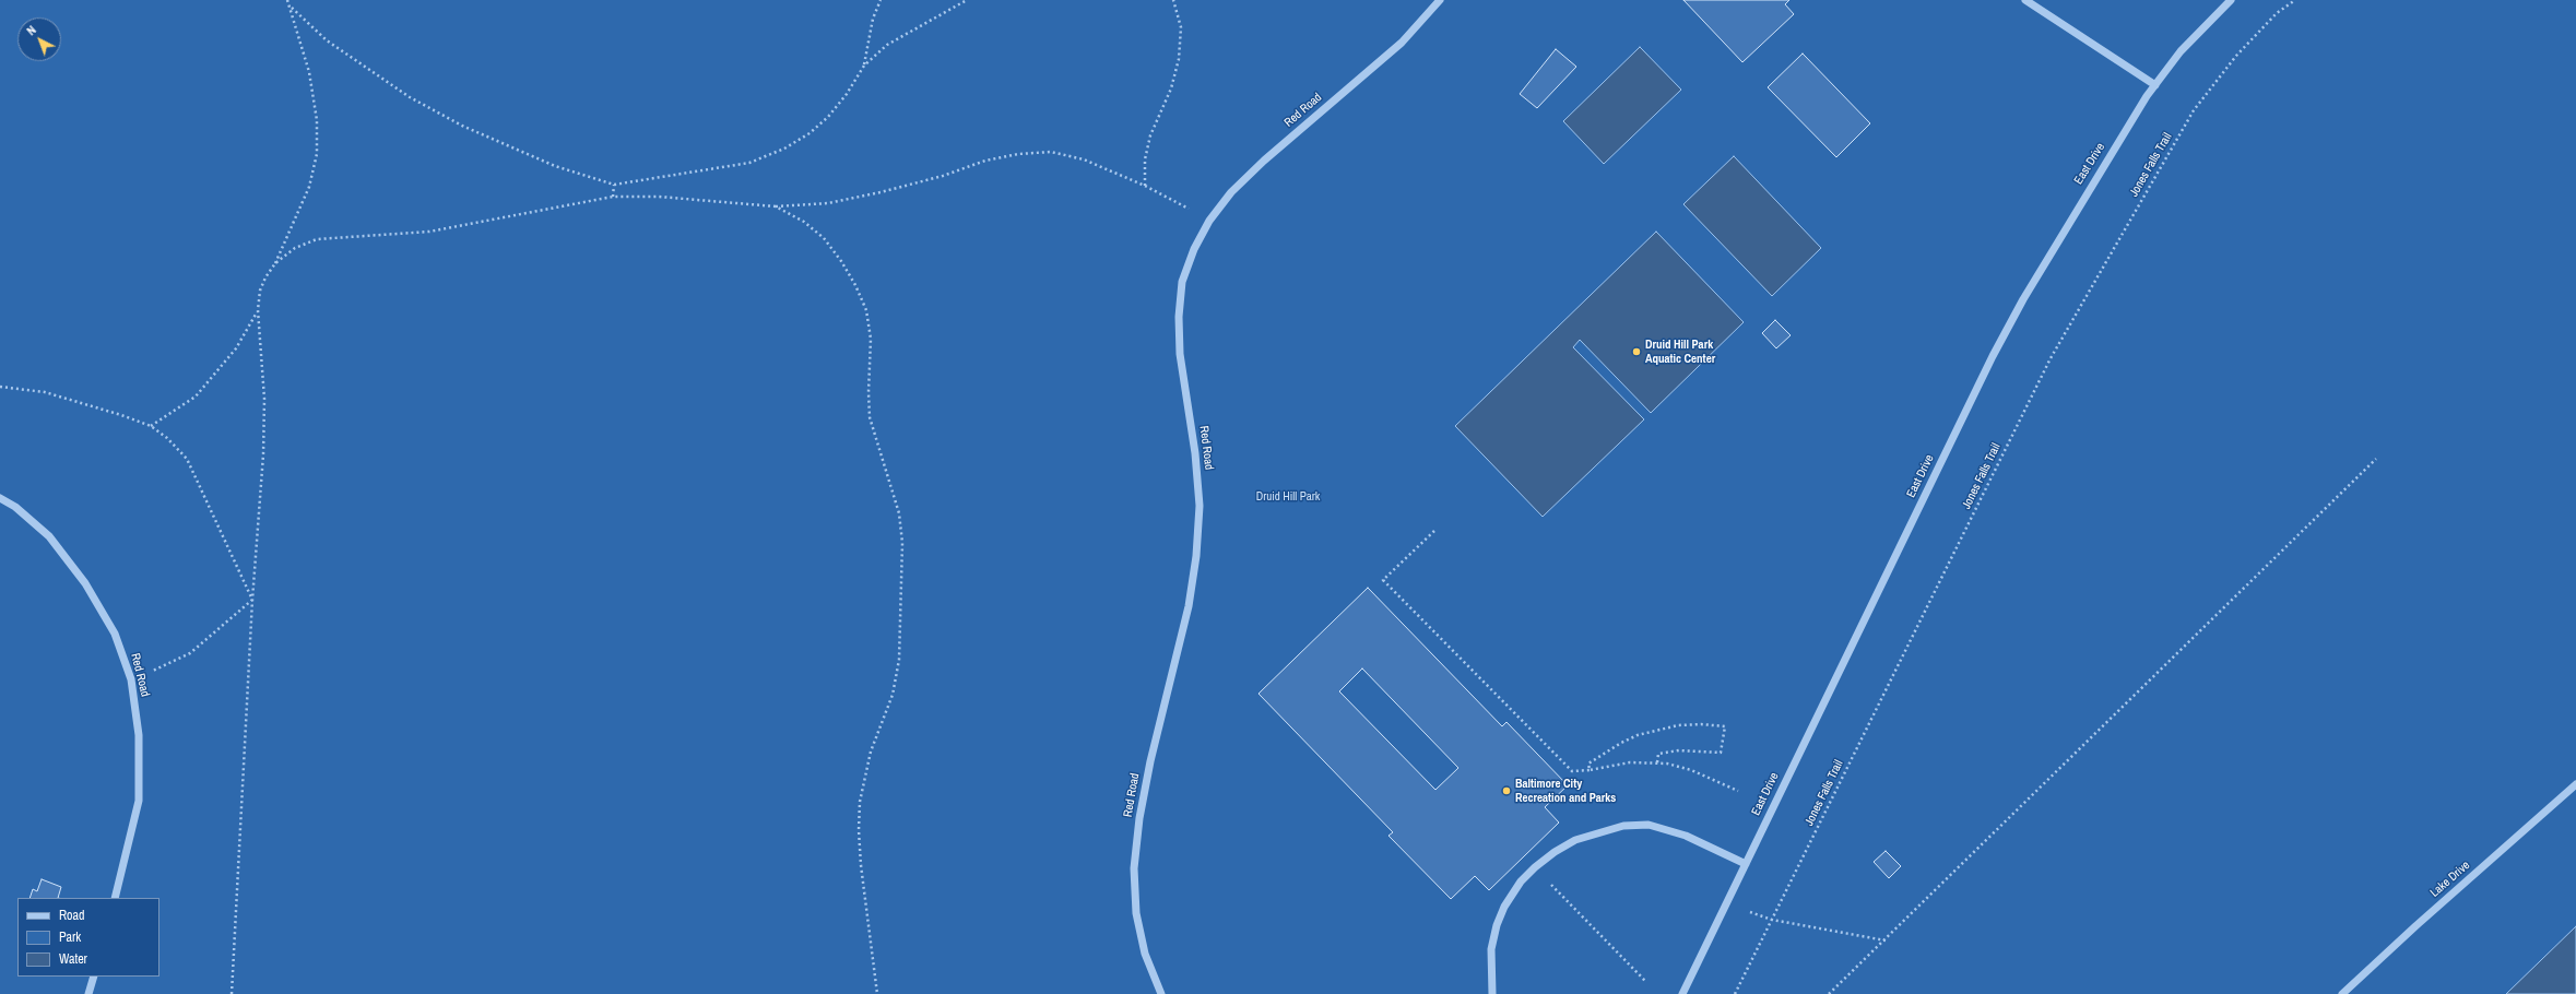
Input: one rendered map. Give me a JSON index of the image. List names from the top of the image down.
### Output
{
  "streets": {
    "street": ["Red Road", "East Drive", "Lake Drive"],
    "path": ["Jones Falls Trail"]
  },
  "parks": ["Druid Hill Park"],
  "places": ["Druid Hill Park Aquatic Center", "Baltimore City Recreation and Parks"],
  "legend": ["Road", "Park", "Water"],
  "north": "top left"
}
